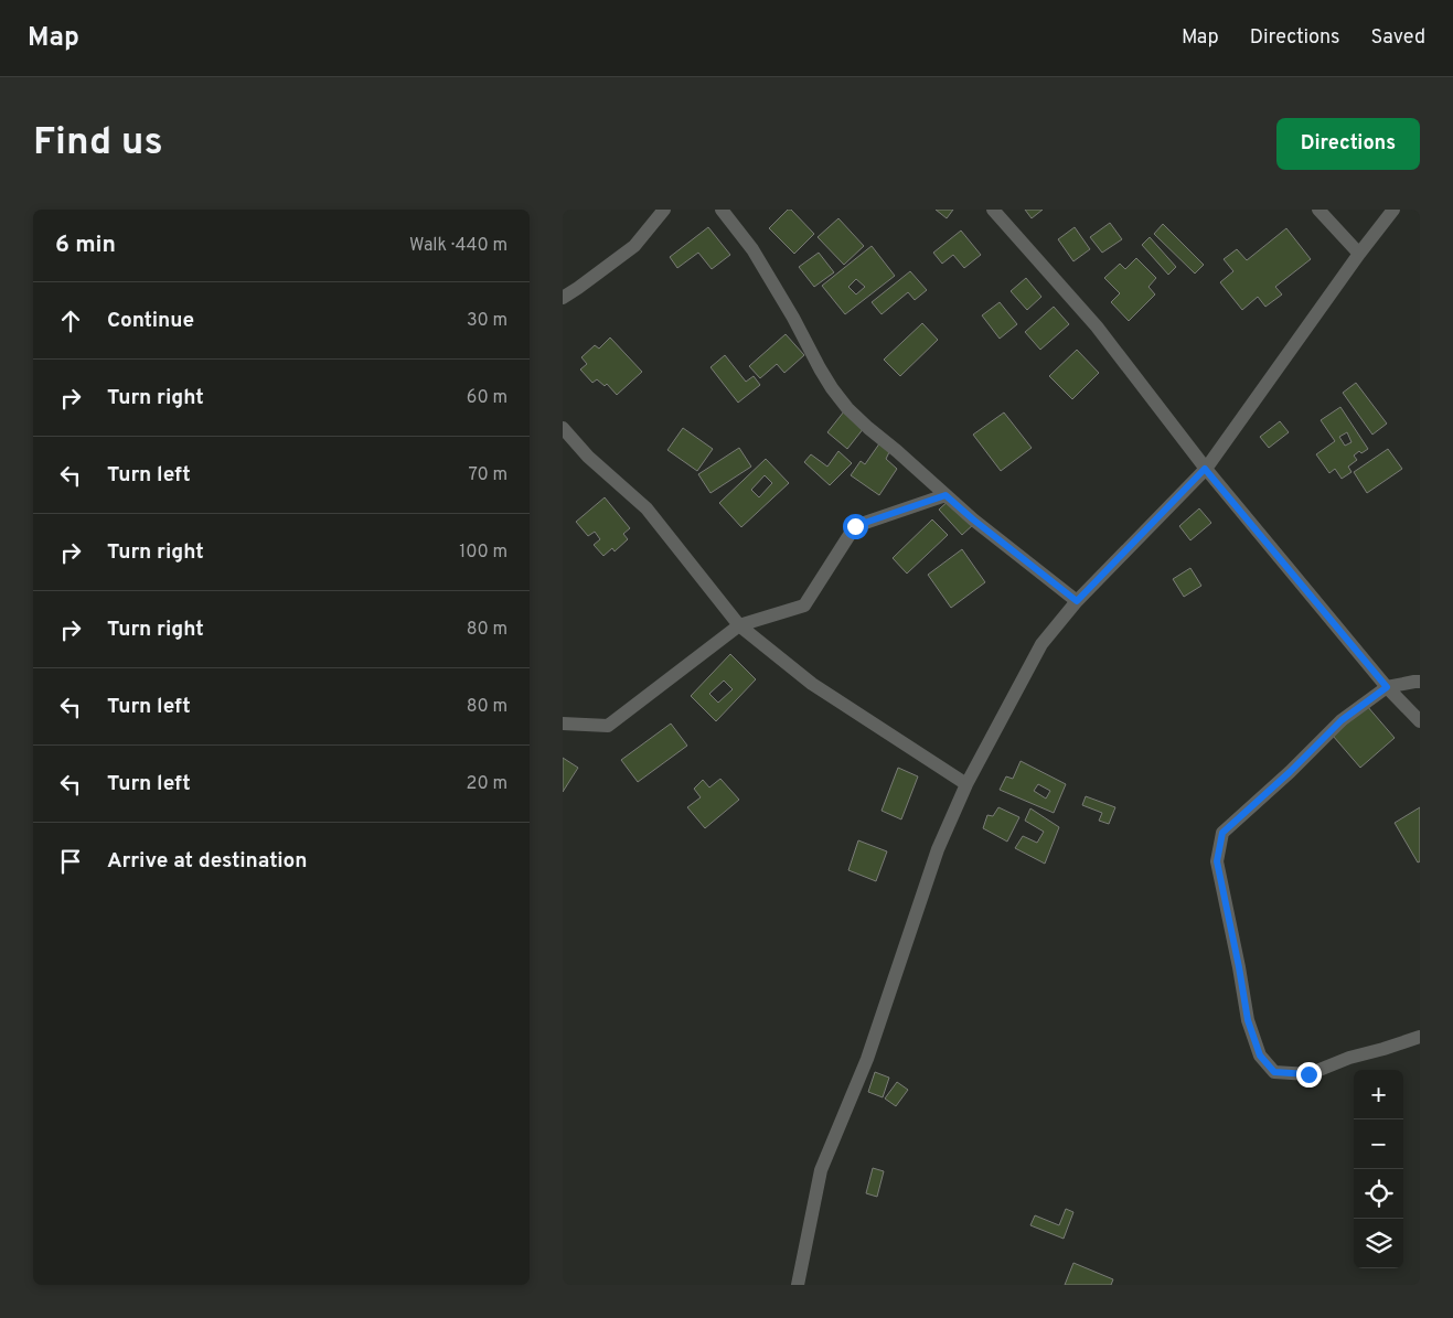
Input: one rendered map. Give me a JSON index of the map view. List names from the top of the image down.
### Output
{
  "page": {
    "header": "Map",
    "nav": ["Map", "Directions", "Saved"],
    "buttons": "Directions",
    "title": "Find us",
    "heading": ["6 min", "Walk · 440 m"],
    "list": [
      ["Continue", "30 m"],
      ["Turn right", "60 m"],
      ["Turn left", "70 m"],
      ["Turn right", "100 m"],
      ["Turn right", "80 m"],
      ["Turn left", "80 m"],
      ["Turn left", "20 m"],
      "Arrive at destination"
    ],
    "map_buttons": ["+", "−"]
  }
}
